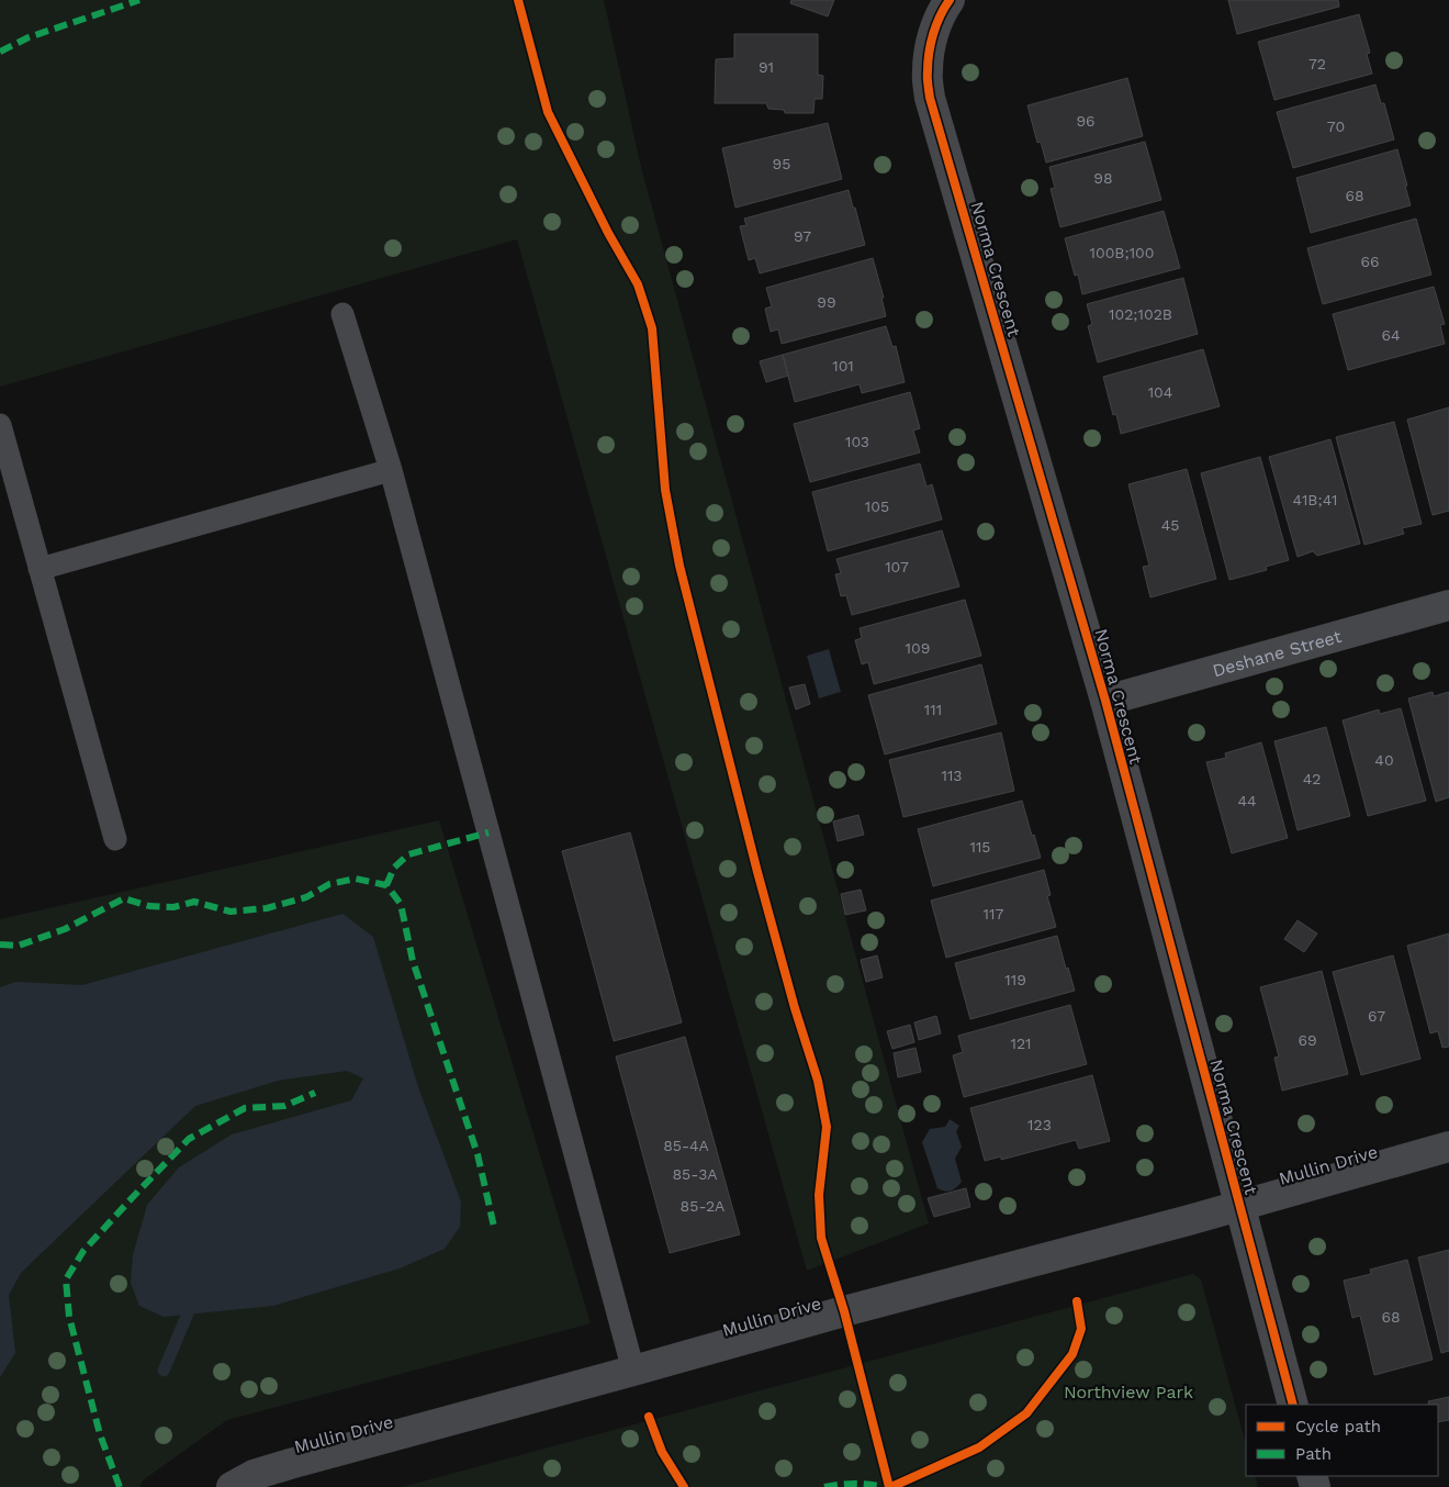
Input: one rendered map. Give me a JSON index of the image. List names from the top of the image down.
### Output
{
  "streets": {
    "street": ["Norma Crescent", "Deshane Street", "Mullin Drive"]
  },
  "crossings": [
    ["Norma Crescent", "Deshane Street"],
    ["Norma Crescent", "Mullin Drive"]
  ],
  "parks": ["Northview Park"],
  "house_numbers": [
    "72",
    "91",
    "96",
    "70",
    "95",
    "98",
    "68",
    "97",
    "100B;100",
    "66",
    "99",
    "102;102B",
    "64",
    "101",
    "104",
    "103",
    "41B;41",
    "105",
    "45",
    "107",
    "109",
    "111",
    "40",
    "113",
    "42",
    "44",
    "115",
    "117",
    "119",
    "67",
    "69",
    "121",
    "123",
    "85-4A",
    "85-3A",
    "85-2A",
    "68"
  ],
  "legend": ["Cycle path", "Path"]
}
